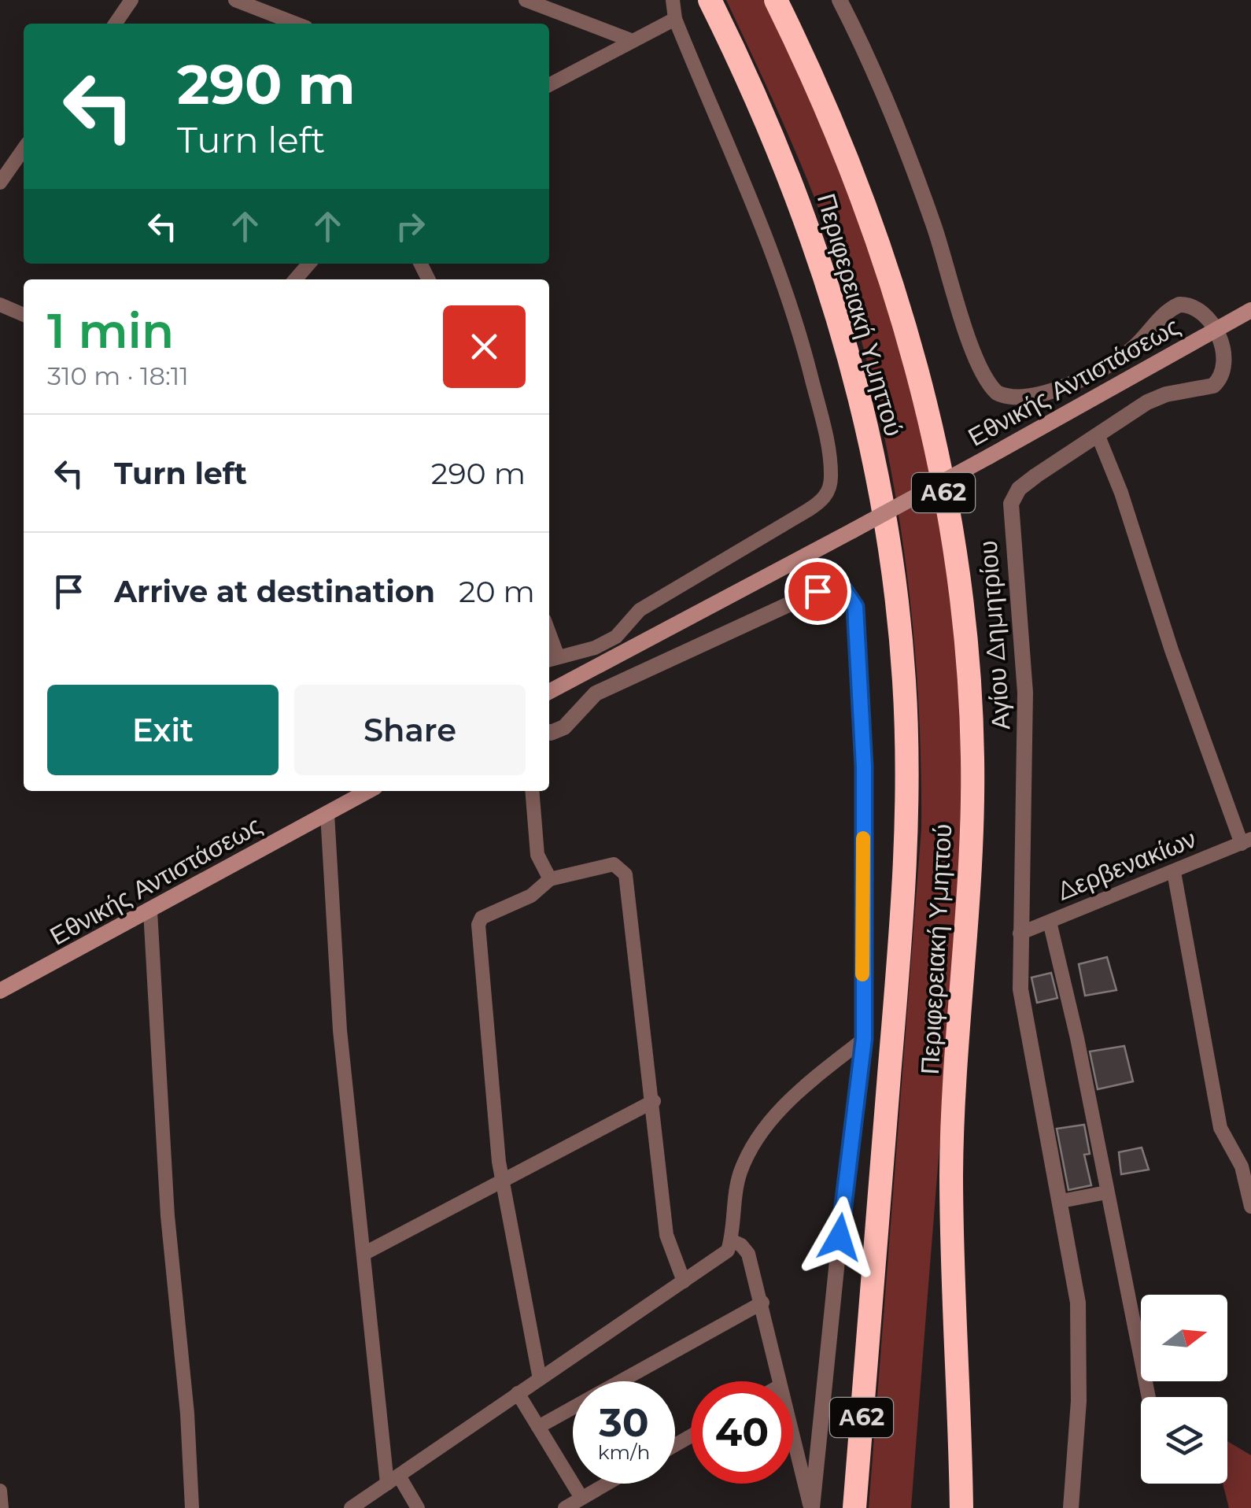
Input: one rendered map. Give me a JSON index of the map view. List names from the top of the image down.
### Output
{
  "streets": {
    "highway": ["Περιφερειακή Υμηττού", "Α62"],
    "main road": ["Εθνικής Αντιστάσεως"],
    "street": ["Αγίου Δημητρίου", "Δερβενακίων"]
  },
  "crossings": [
    ["Εθνικής Αντιστάσεως", "Αγίου Δημητρίου"],
    ["Αγίου Δημητρίου", "Δερβενακίων"]
  ],
  "north": "right",
  "page": {
    "turn": ["290 m", "Turn left"],
    "heading": ["1 min", "310 m · 18:11"],
    "list": [
      {
        "name": "Turn left",
        "value": "290 m"
      },
      {
        "name": "Arrive at destination",
        "value": "20 m"
      }
    ],
    "buttons": ["Exit", "Share"],
    "speed": "30 km/h",
    "limit": "40"
  }
}
